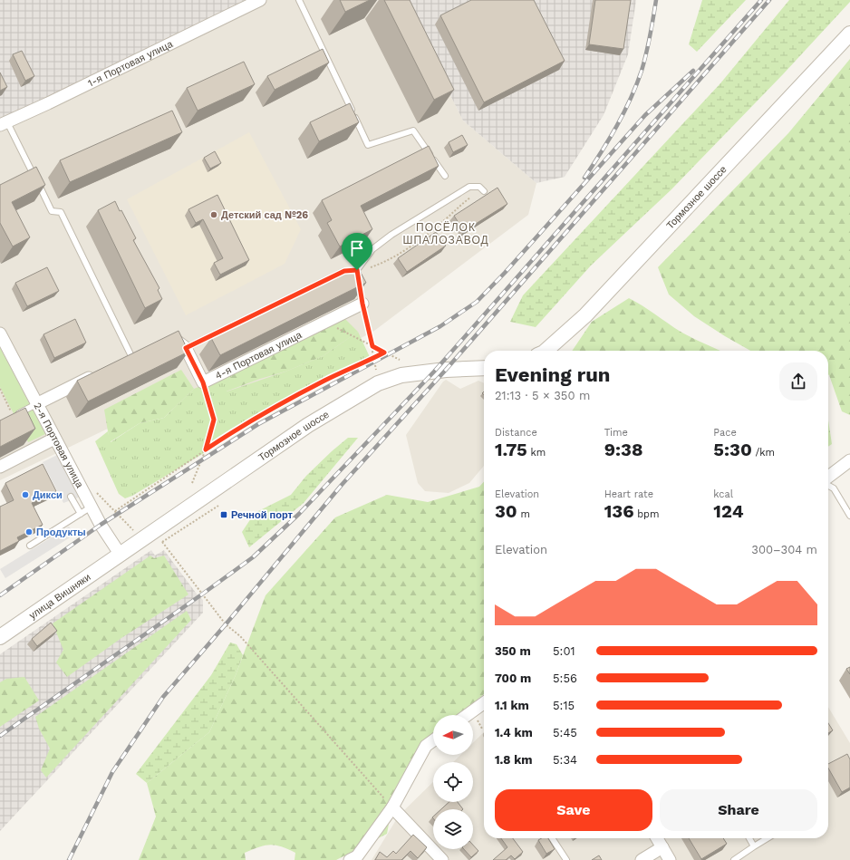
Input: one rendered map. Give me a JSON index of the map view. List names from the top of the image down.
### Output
{
  "streets": {
    "street": [
      "1-я Портовая улица",
      "Тормозное шоссе",
      "4-я Портовая улица",
      "2-я Портовая улица",
      "улица Вишняки"
    ]
  },
  "crossings": [
    ["Тормозное шоссе", "2-я Портовая улица"],
    ["Тормозное шоссе", "улица Вишняки"],
    ["2-я Портовая улица", "улица Вишняки"]
  ],
  "districts": ["ПОСЁЛОК ШПАЛОЗАВОД"],
  "places": {
    "other": ["Детский сад №26", "Дикси", "Продукты"],
    "transit": ["Речной порт"]
  },
  "north": "left",
  "page": {
    "heading": ["Evening run", "21:13 · 5 × 350 m"],
    "stats": [
      ["Distance", "1.75 km"],
      ["Time", "9:38"],
      ["Pace", "5:30 /km"],
      ["Elevation", "30 m"],
      ["Heart rate", "136 bpm"],
      ["kcal", "124"]
    ],
    "chart": ["Elevation", "300–304 m"],
    "list": [
      {
        "name": "350 m",
        "note": "5:01"
      },
      {
        "name": "700 m",
        "note": "5:56"
      },
      {
        "name": "1.1 km",
        "note": "5:15"
      },
      {
        "name": "1.4 km",
        "note": "5:45"
      },
      {
        "name": "1.8 km",
        "note": "5:34"
      }
    ],
    "buttons": ["Save", "Share"]
  }
}
